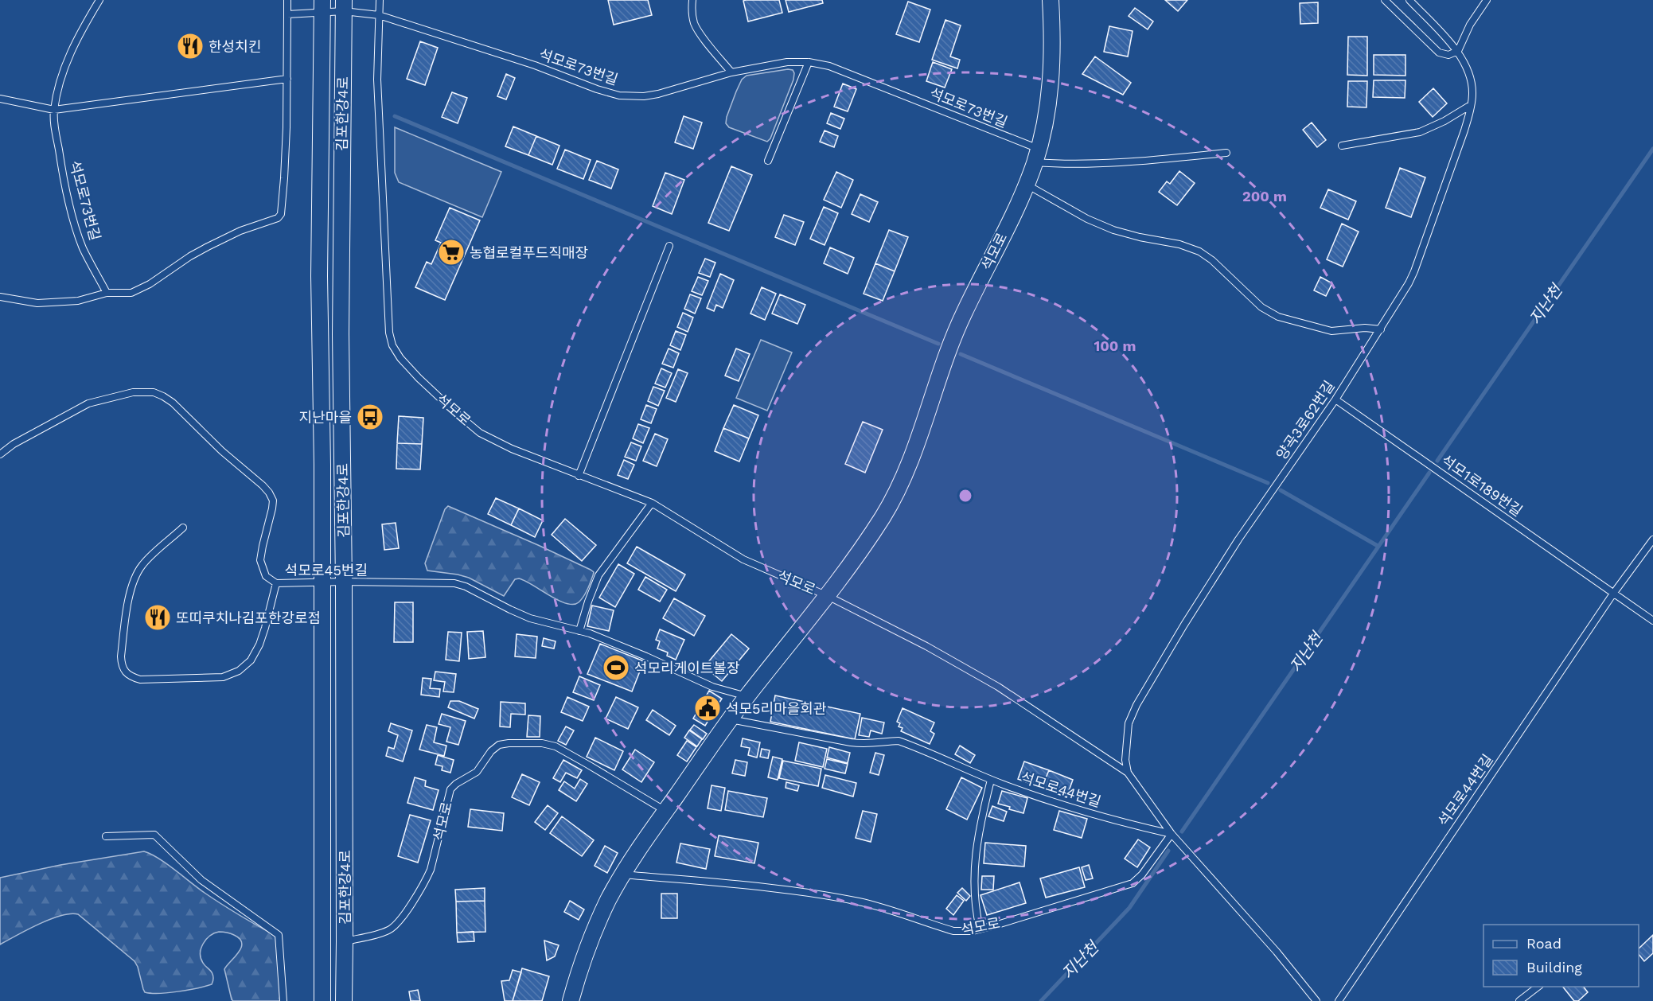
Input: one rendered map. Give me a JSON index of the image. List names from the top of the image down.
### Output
{
  "streets": {
    "street": ["김포한강4로", "석모로"],
    "lane": [
      "석모로73번길",
      "양곡3로62번길",
      "석모1로189번길",
      "석모로45번길",
      "석모로44번길"
    ]
  },
  "crossings": [
    ["석모로73번길", "김포한강4로"],
    ["석모로73번길", "석모로"],
    ["김포한강4로", "석모로"],
    ["김포한강4로", "석모로45번길"],
    ["석모로", "양곡3로62번길"],
    ["석모로", "석모로45번길"],
    ["석모로", "석모로44번길"],
    ["양곡3로62번길", "석모1로189번길"],
    ["석모1로189번길", "석모로44번길"]
  ],
  "water": ["지난천"],
  "places": {
    "restaurant": ["한성치킨", "또띠쿠치나김포한강로점"],
    "supermarket": ["농협로컬푸드직매장"],
    "bus stop": ["지난마을"],
    "sports": ["석모리게이트볼장"],
    "public building": ["석모5리마을회관"]
  },
  "legend": ["Road", "Building"],
  "rings": ["200 m", "100 m"]
}
